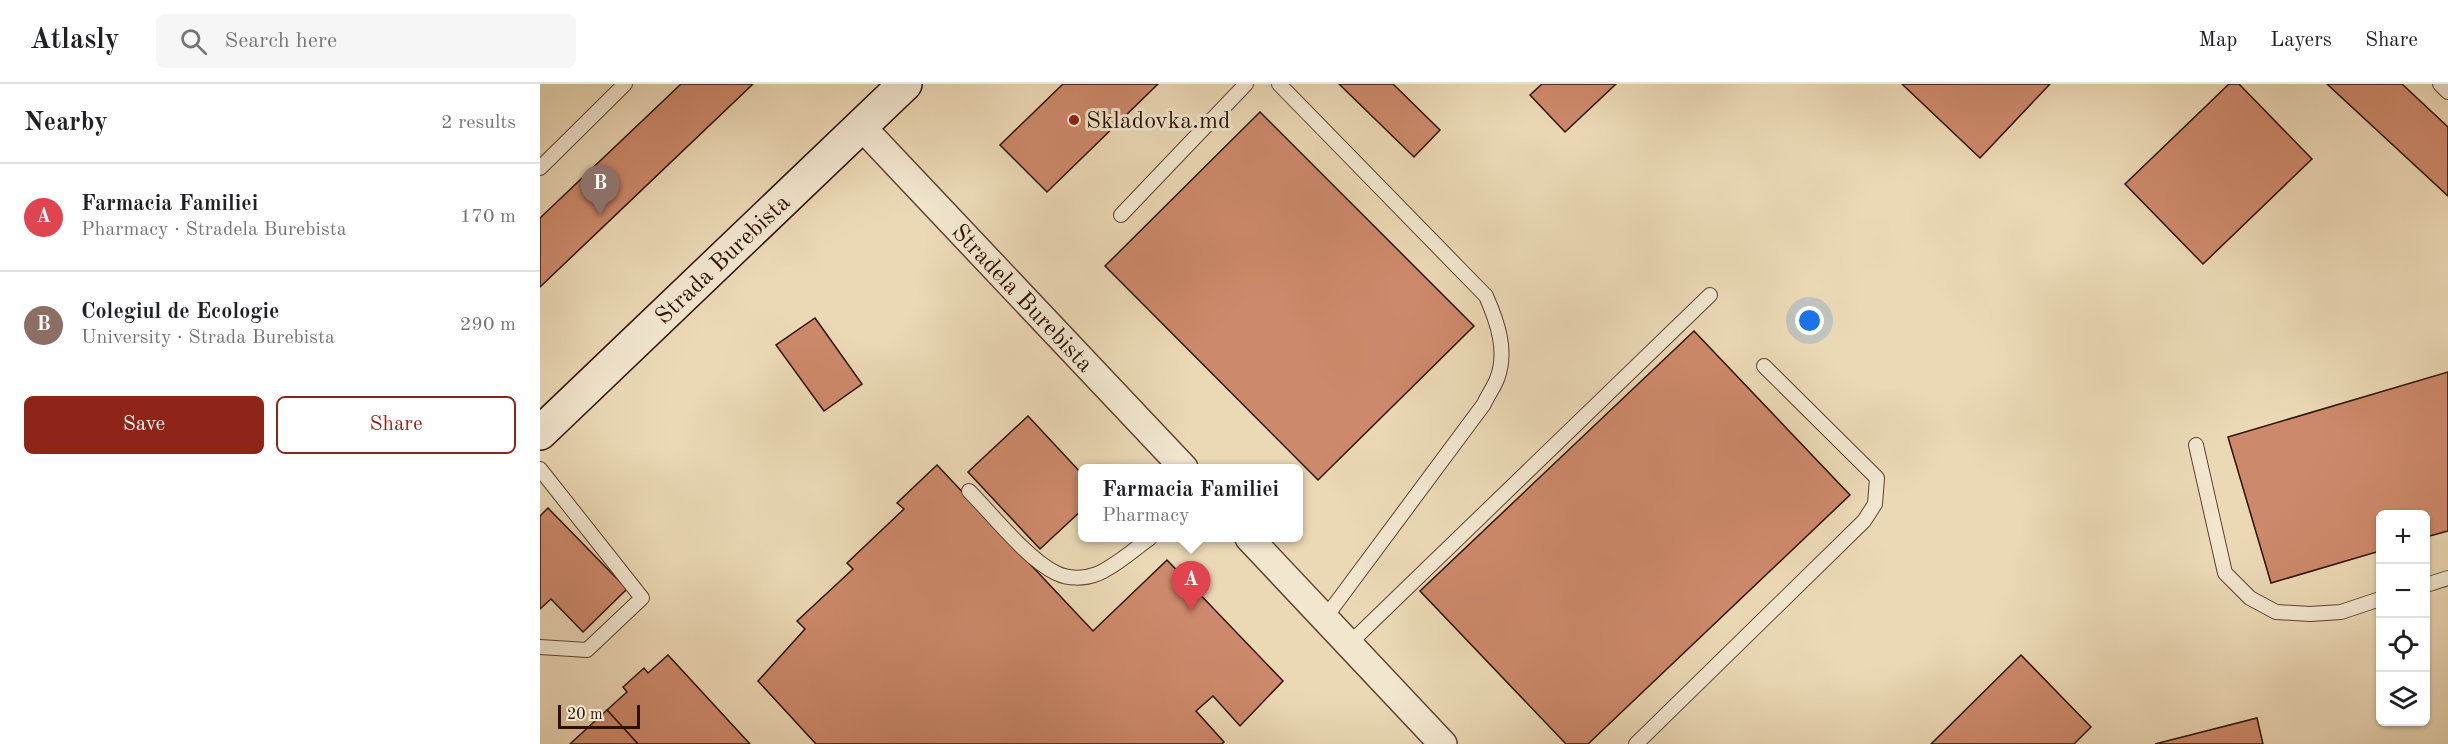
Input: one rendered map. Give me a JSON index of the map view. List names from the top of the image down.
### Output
{
  "streets": {
    "main road": ["Strada Burebista"],
    "street": ["Stradela Burebista"]
  },
  "crossings": [
    ["Strada Burebista", "Stradela Burebista"]
  ],
  "places": ["Skladovka.md"],
  "scale_bar": "20 m",
  "page": {
    "header": "Atlasly",
    "search": "Search here",
    "nav": ["Map", "Layers", "Share"],
    "heading": ["Nearby", "2 results"],
    "list": [
      {
        "mark": "A",
        "name": "Farmacia Familiei",
        "note": "Pharmacy · Stradela Burebista",
        "value": "170 m"
      },
      {
        "mark": "B",
        "name": "Colegiul de Ecologie",
        "note": "University · Strada Burebista",
        "value": "290 m"
      }
    ],
    "pins": ["B", "A"],
    "buttons": ["Save", "Share"],
    "popup": ["Farmacia Familiei", "Pharmacy"],
    "map_buttons": ["+", "−"],
    "scale": "20 m"
  }
}
